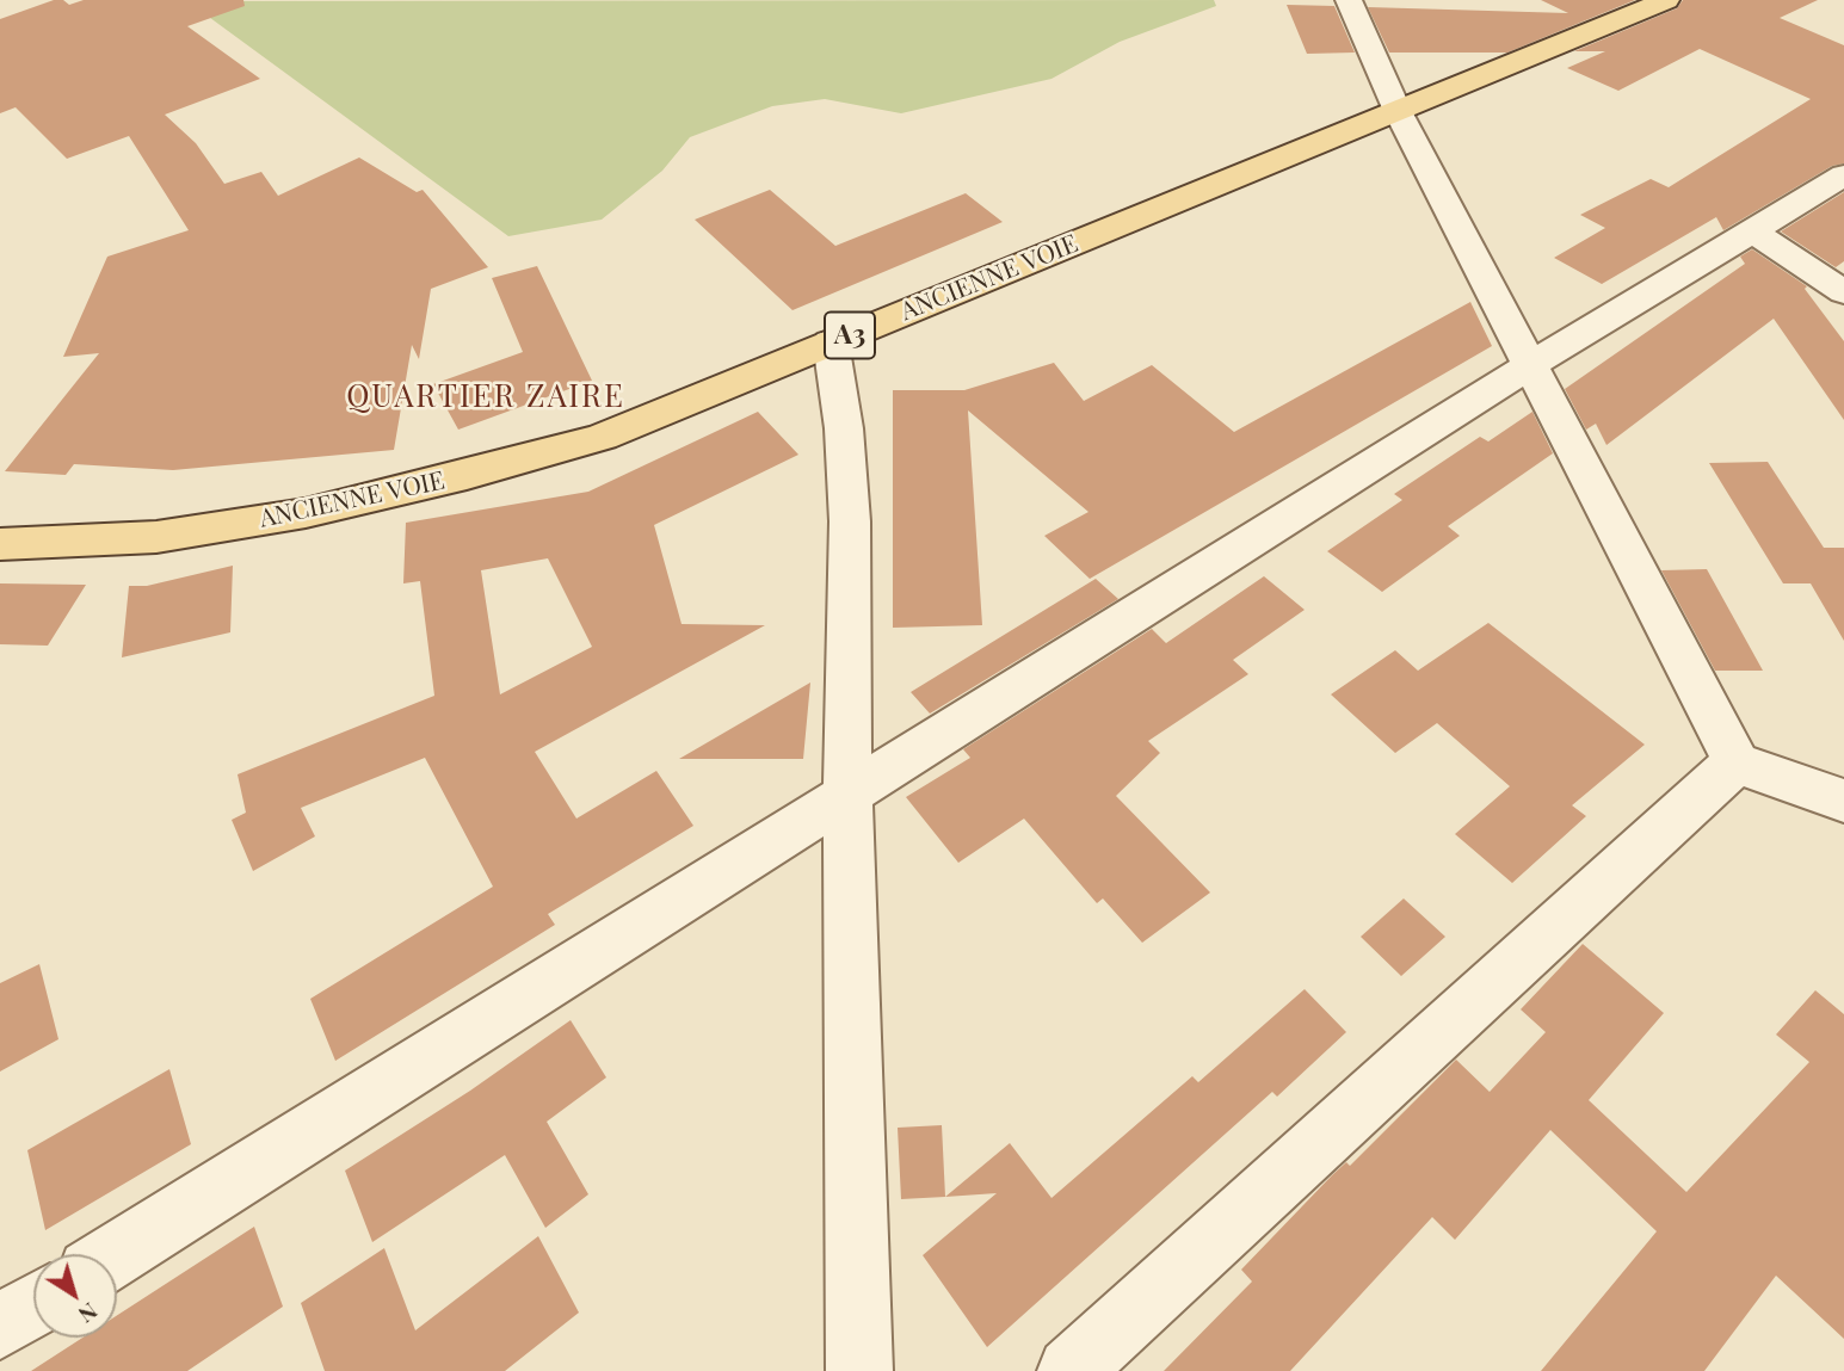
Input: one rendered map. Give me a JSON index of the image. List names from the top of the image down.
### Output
{
  "streets": {
    "main road": ["ANCIENNE VOIE", "A3"]
  },
  "districts": ["QUARTIER ZAIRE"],
  "north": "bottom right"
}
